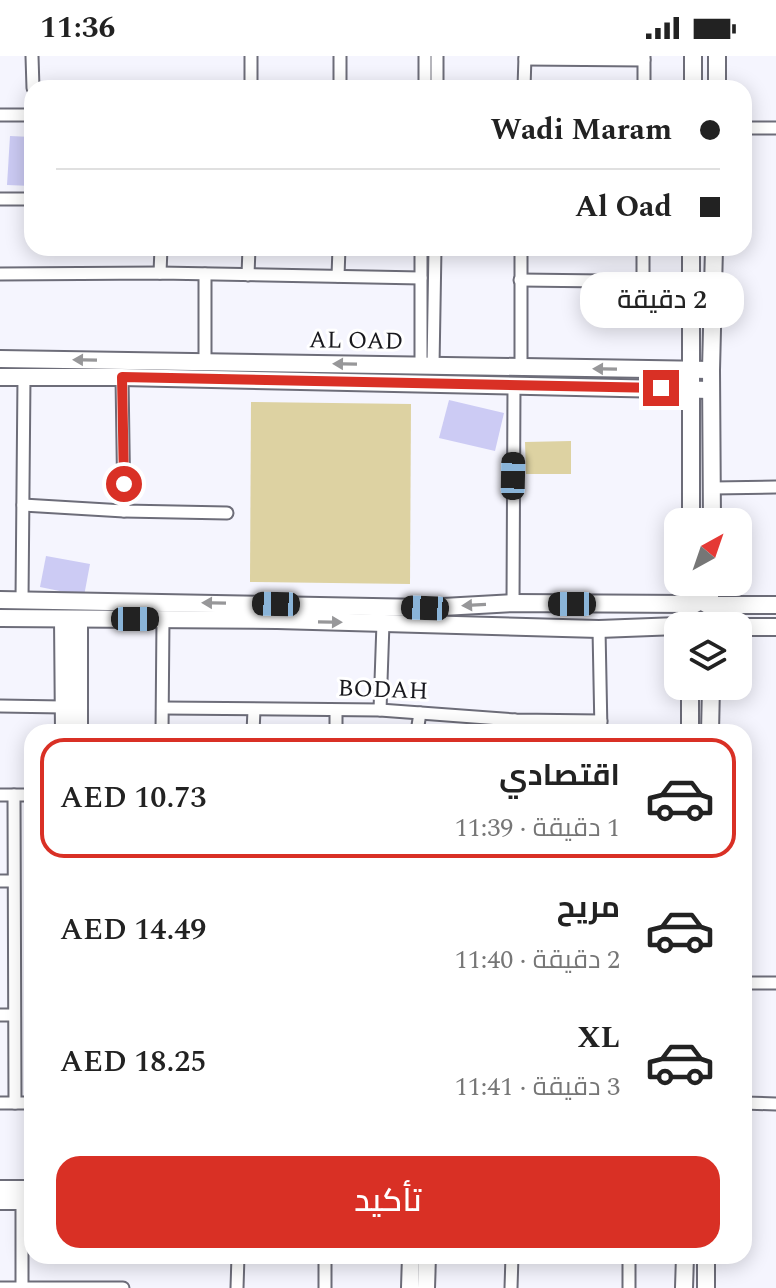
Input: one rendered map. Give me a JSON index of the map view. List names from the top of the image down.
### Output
{
  "streets": {
    "street": ["AL OAD", "BODAH"]
  },
  "north": "top right",
  "page": {
    "status": "11:36",
    "banner": ["Wadi Maram", "Al Oad"],
    "bubble": "2 دقيقة",
    "list": [
      {
        "name": "اقتصادي",
        "note": "1 دقيقة · 11:39",
        "value": "AED 10.73"
      },
      {
        "name": "مريح",
        "note": "2 دقيقة · 11:40",
        "value": "AED 14.49"
      },
      {
        "name": "XL",
        "note": "3 دقيقة · 11:41",
        "value": "AED 18.25"
      }
    ],
    "buttons": "تأكيد"
  }
}
